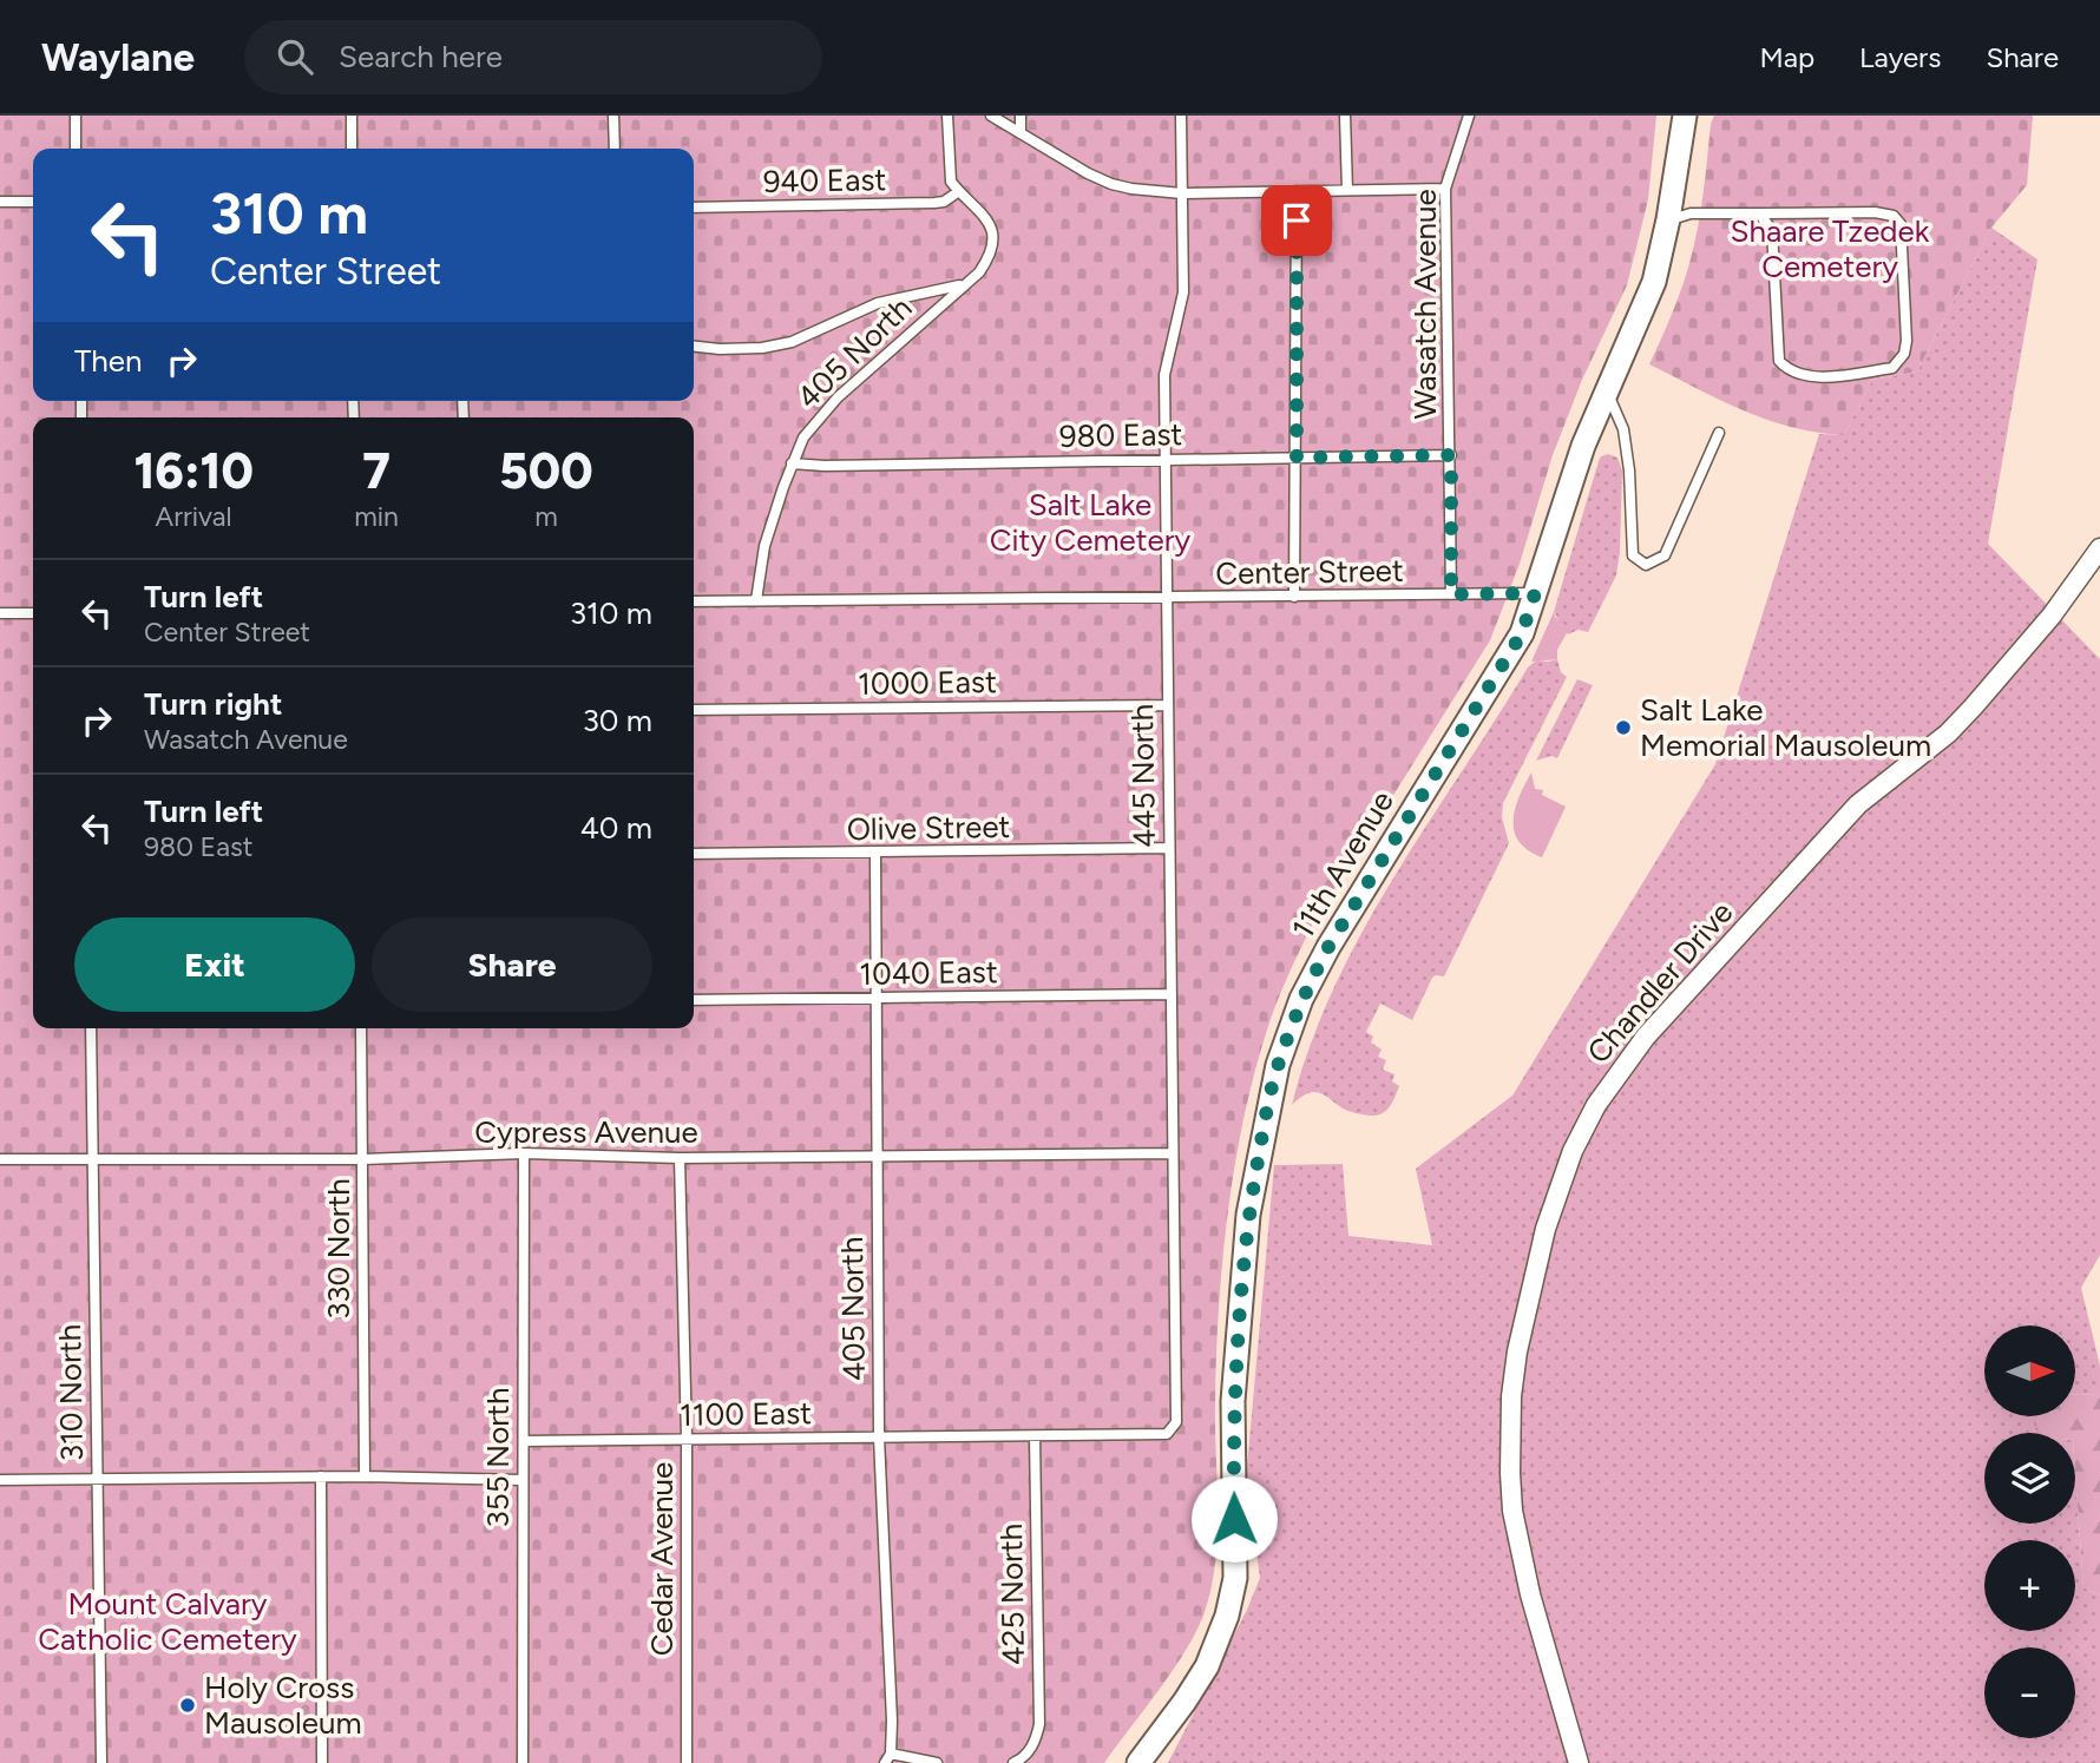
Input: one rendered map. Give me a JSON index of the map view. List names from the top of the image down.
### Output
{
  "streets": {
    "street": ["11th Avenue", "Chandler Drive"],
    "lane": [
      "940 East",
      "Wasatch Avenue",
      "405 North",
      "980 East",
      "Center Street",
      "1000 East",
      "445 North",
      "Olive Street",
      "1040 East",
      "Cypress Avenue",
      "330 North",
      "310 North",
      "1100 East",
      "355 North",
      "Cedar Avenue",
      "425 North"
    ]
  },
  "crossings": [
    ["940 East", "405 North"],
    ["Wasatch Avenue", "980 East"],
    ["Wasatch Avenue", "Center Street"],
    ["405 North", "980 East"],
    ["405 North", "Center Street"],
    ["405 North", "Olive Street"],
    ["405 North", "1040 East"],
    ["405 North", "Cypress Avenue"],
    ["405 North", "1100 East"],
    ["980 East", "445 North"],
    ["Center Street", "445 North"],
    ["Center Street", "11th Avenue"],
    ["1000 East", "445 North"],
    ["445 North", "Olive Street"],
    ["445 North", "1040 East"],
    ["445 North", "Cypress Avenue"],
    ["445 North", "1100 East"],
    ["Cypress Avenue", "330 North"],
    ["Cypress Avenue", "310 North"],
    ["Cypress Avenue", "355 North"],
    ["Cypress Avenue", "Cedar Avenue"],
    ["1100 East", "355 North"],
    ["1100 East", "Cedar Avenue"],
    ["1100 East", "425 North"]
  ],
  "parks": ["Shaare Tzedek Cemetery", "Salt Lake City Cemetery", "Mount Calvary Catholic Cemetery"],
  "places": ["Salt Lake Memorial Mausoleum", "Holy Cross Mausoleum"],
  "north": "right",
  "page": {
    "header": "Waylane",
    "search": "Search here",
    "nav": ["Map", "Layers", "Share"],
    "turn": ["310 m", "Center Street"],
    "then": "Then",
    "eta": [
      "16:10",
      "Arrival",
      "7",
      "min",
      "500",
      "m"
    ],
    "list": [
      {
        "name": "Turn left",
        "note": "Center Street",
        "value": "310 m"
      },
      {
        "name": "Turn right",
        "note": "Wasatch Avenue",
        "value": "30 m"
      },
      {
        "name": "Turn left",
        "note": "980 East",
        "value": "40 m"
      }
    ],
    "buttons": ["Exit", "Share"],
    "map_buttons": ["+", "−"]
  }
}
